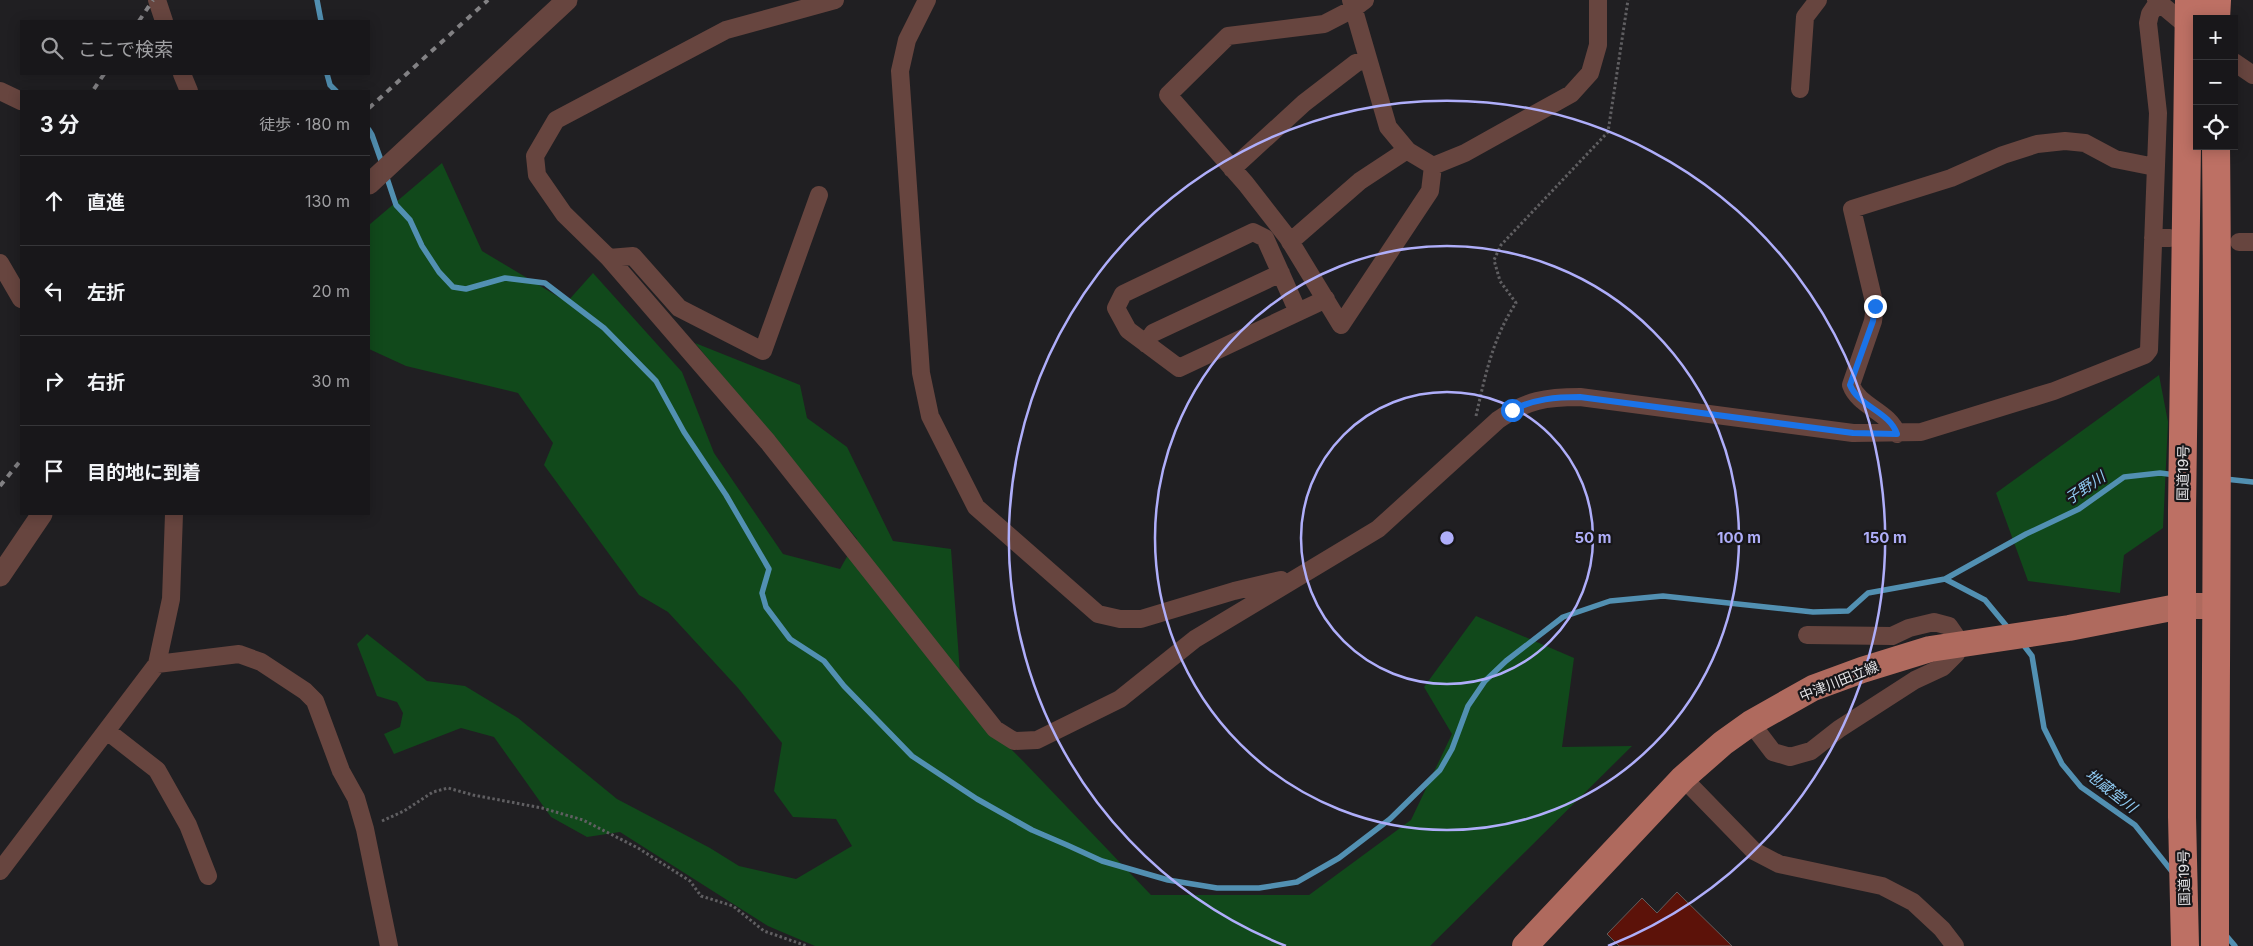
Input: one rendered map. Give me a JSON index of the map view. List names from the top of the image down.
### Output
{
  "streets": {
    "highway": ["国道19号"],
    "main road": ["中津川田立線"]
  },
  "crossings": [
    ["国道19号", "中津川田立線"]
  ],
  "water": ["子野川", "地蔵堂川"],
  "page": {
    "map_buttons": ["+", "−"],
    "search": "ここで検索",
    "heading": ["3 分", "徒歩 · 180 m"],
    "list": [
      ["直進", "130 m"],
      ["左折", "20 m"],
      ["右折", "30 m"],
      "目的地に到着"
    ]
  },
  "rings": ["50 m", "100 m", "150 m"]
}
